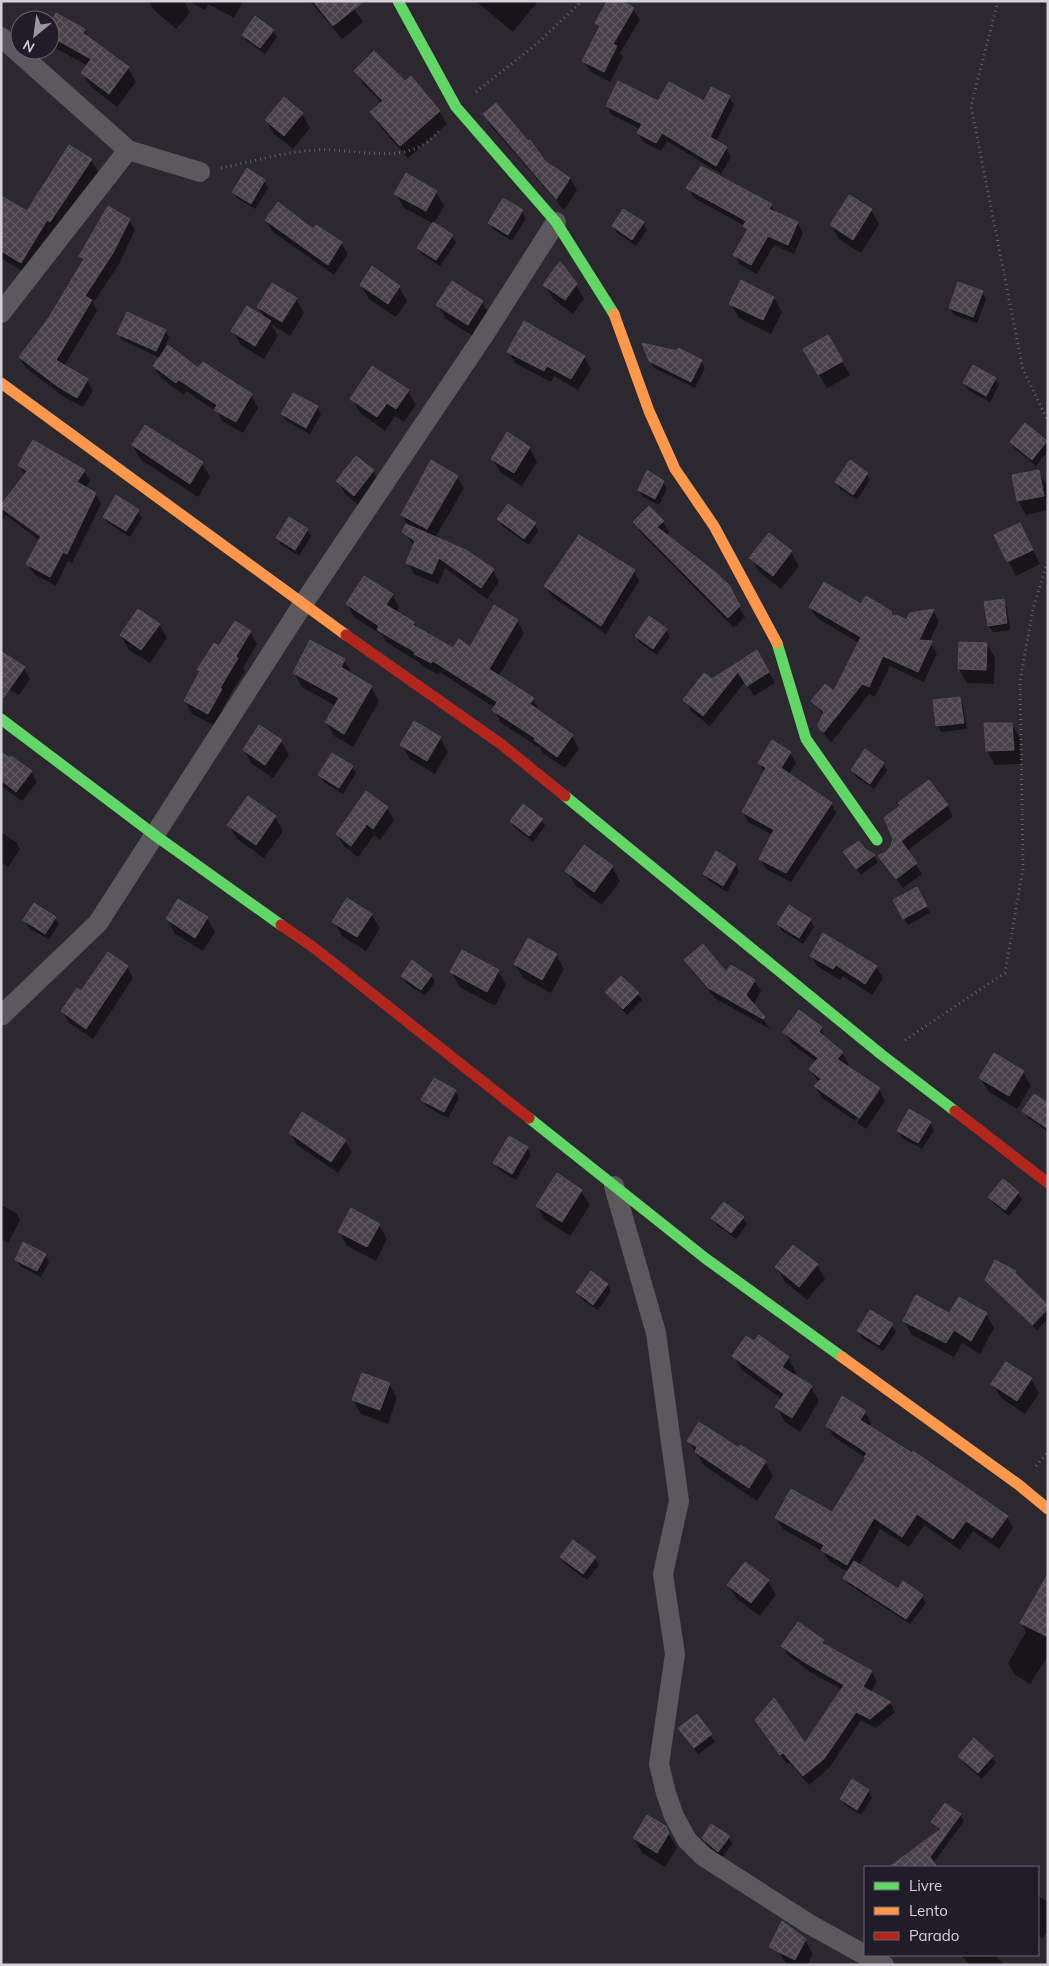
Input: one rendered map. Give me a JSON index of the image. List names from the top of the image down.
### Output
{
  "legend": ["Livre", "Lento", "Parado"],
  "north": "bottom left"
}
